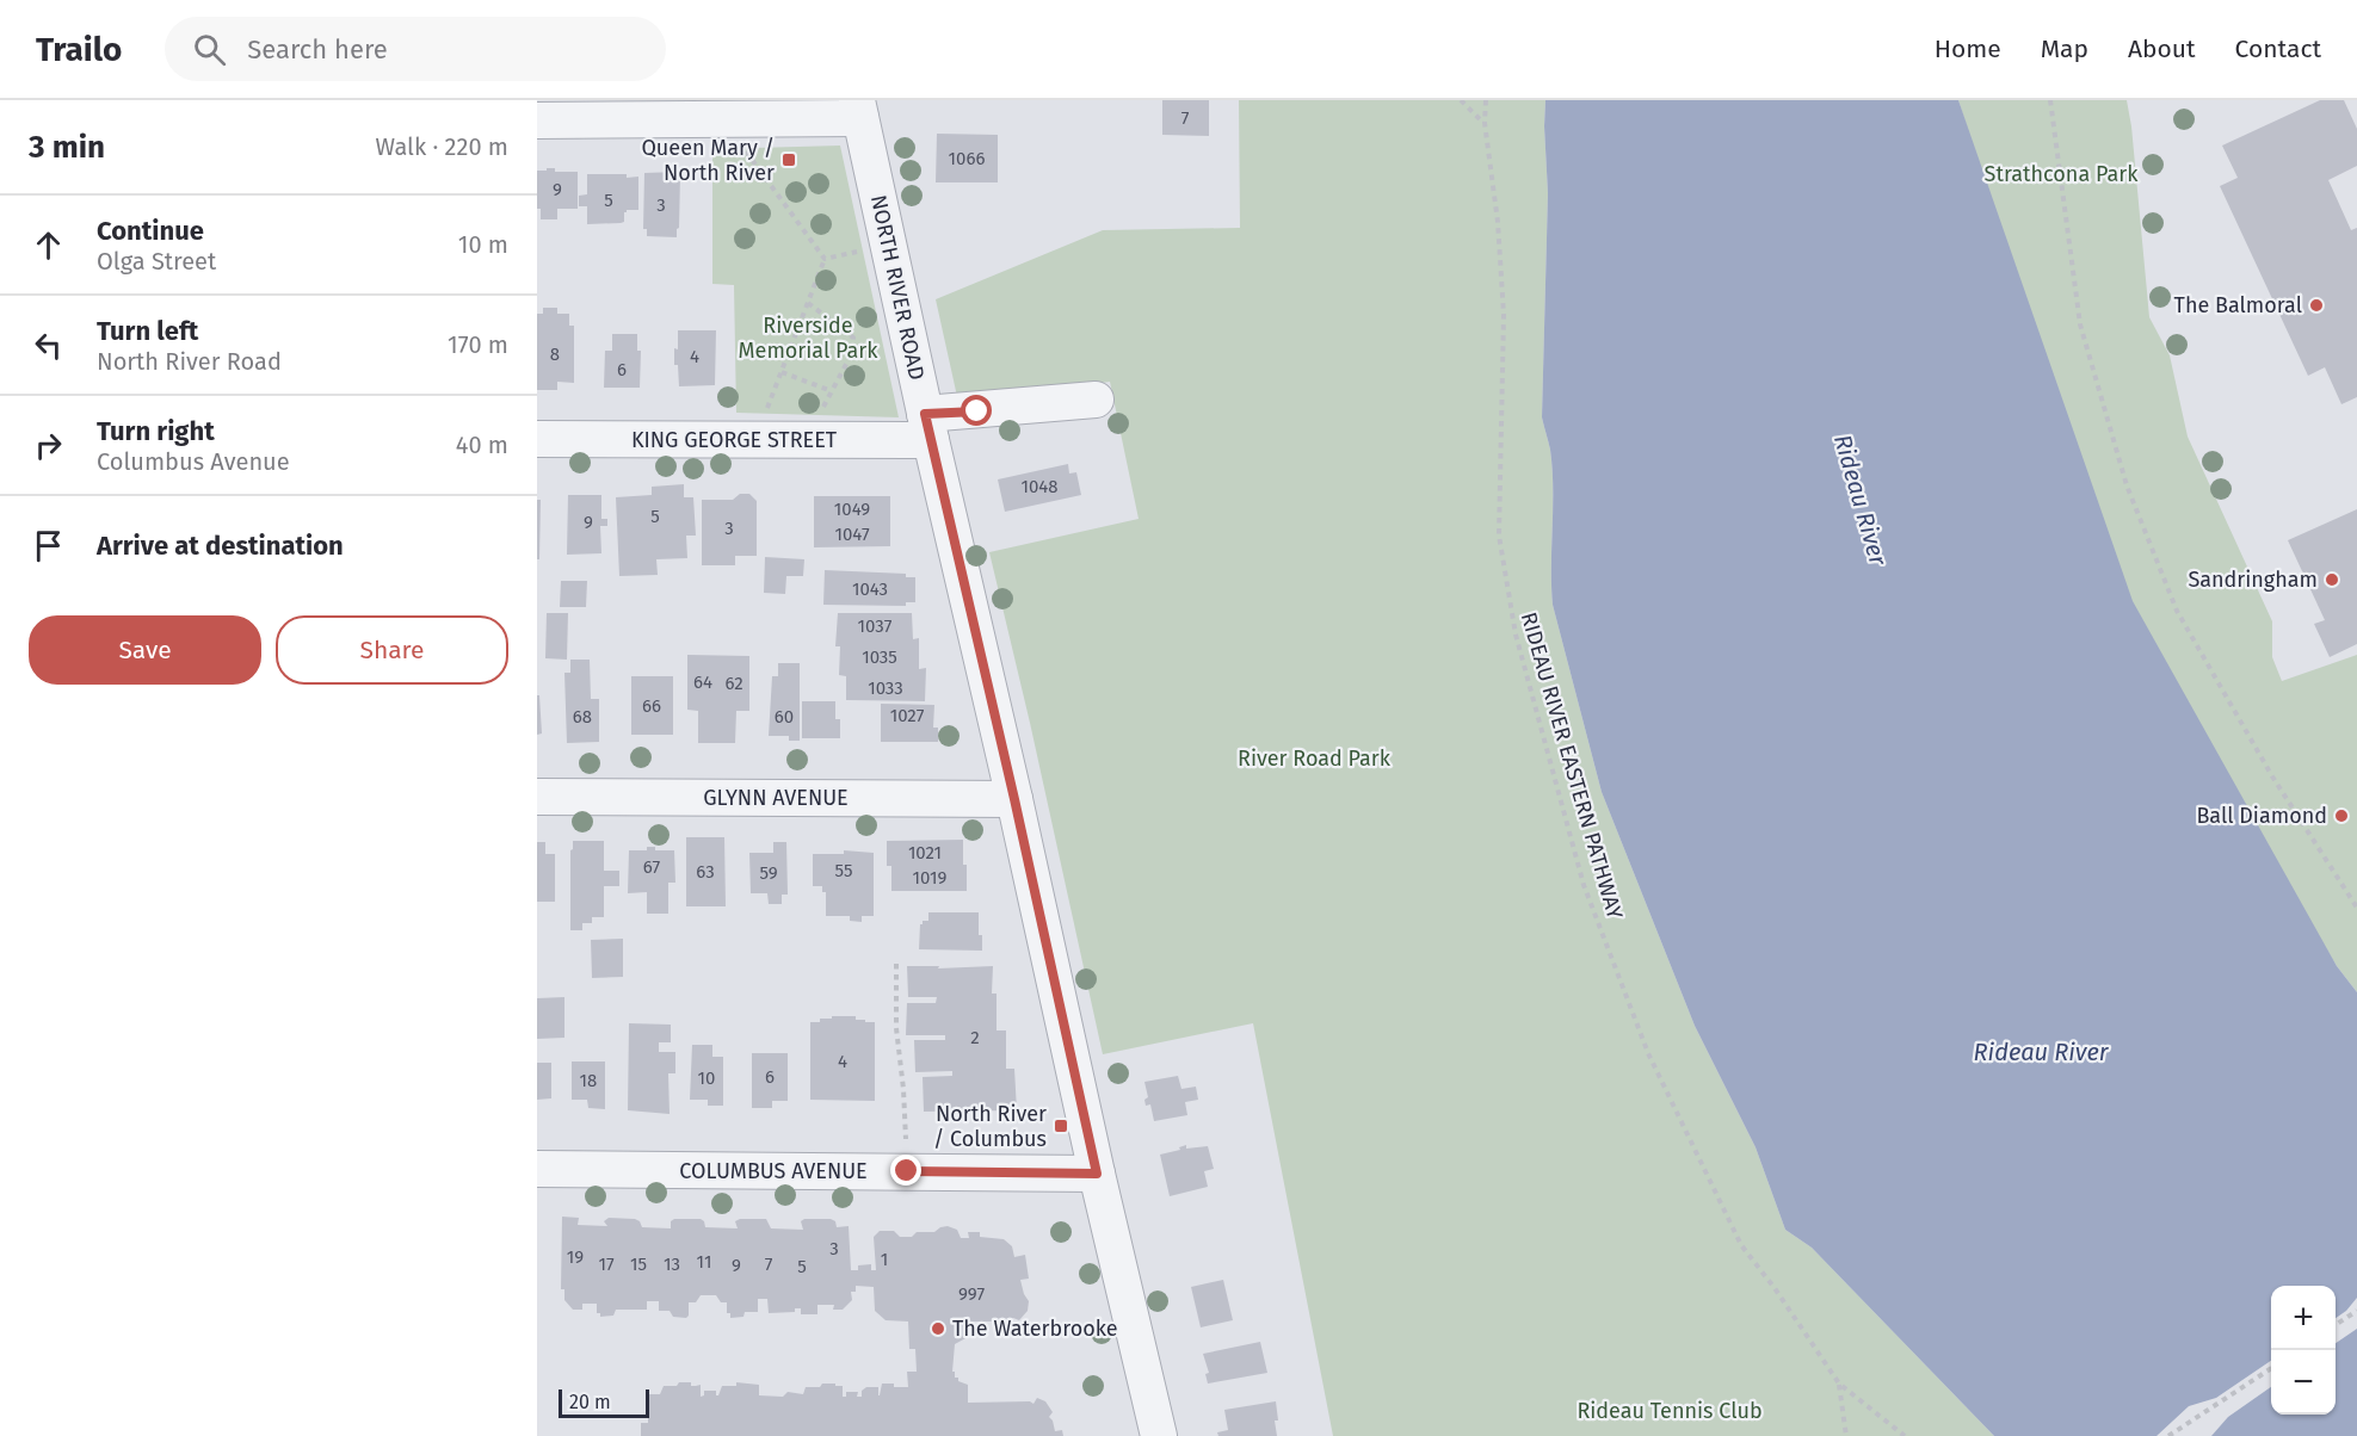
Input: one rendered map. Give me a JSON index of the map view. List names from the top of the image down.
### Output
{
  "streets": {
    "street": [
      "NORTH RIVER ROAD",
      "KING GEORGE STREET",
      "GLYNN AVENUE",
      "COLUMBUS AVENUE"
    ],
    "path": ["RIDEAU RIVER EASTERN PATHWAY"]
  },
  "crossings": [
    ["NORTH RIVER ROAD", "KING GEORGE STREET"],
    ["NORTH RIVER ROAD", "GLYNN AVENUE"],
    ["NORTH RIVER ROAD", "COLUMBUS AVENUE"]
  ],
  "water": ["Rideau River"],
  "parks": [
    "Strathcona Park",
    "Riverside Memorial Park",
    "River Road Park",
    "Rideau Tennis Club"
  ],
  "places": {
    "transit": ["Queen Mary / North River", "North River / Columbus"],
    "other": [
      "The Balmoral",
      "Sandringham",
      "Ball Diamond",
      "The Waterbrooke"
    ]
  },
  "house_numbers": [
    "7",
    "1066",
    "9",
    "5",
    "3",
    "8",
    "4",
    "6",
    "1048",
    "1049",
    "5",
    "9",
    "3",
    "1047",
    "1043",
    "1037",
    "1035",
    "64",
    "62",
    "1033",
    "66",
    "1027",
    "68",
    "60",
    "1021",
    "67",
    "55",
    "63",
    "59",
    "1019",
    "2",
    "4",
    "6",
    "10",
    "18",
    "3",
    "19",
    "1",
    "11",
    "17",
    "15",
    "13",
    "7",
    "9",
    "5",
    "997"
  ],
  "scale_bar": "20 m",
  "page": {
    "header": "Trailo",
    "search": "Search here",
    "nav": [
      "Home",
      "Map",
      "About",
      "Contact"
    ],
    "heading": ["3 min", "Walk · 220 m"],
    "list": [
      ["Continue", "Olga Street", "10 m"],
      ["Turn left", "North River Road", "170 m"],
      ["Turn right", "Columbus Avenue", "40 m"],
      "Arrive at destination"
    ],
    "buttons": ["Save", "Share"],
    "map_buttons": ["+", "−"],
    "scale": "20 m"
  }
}
